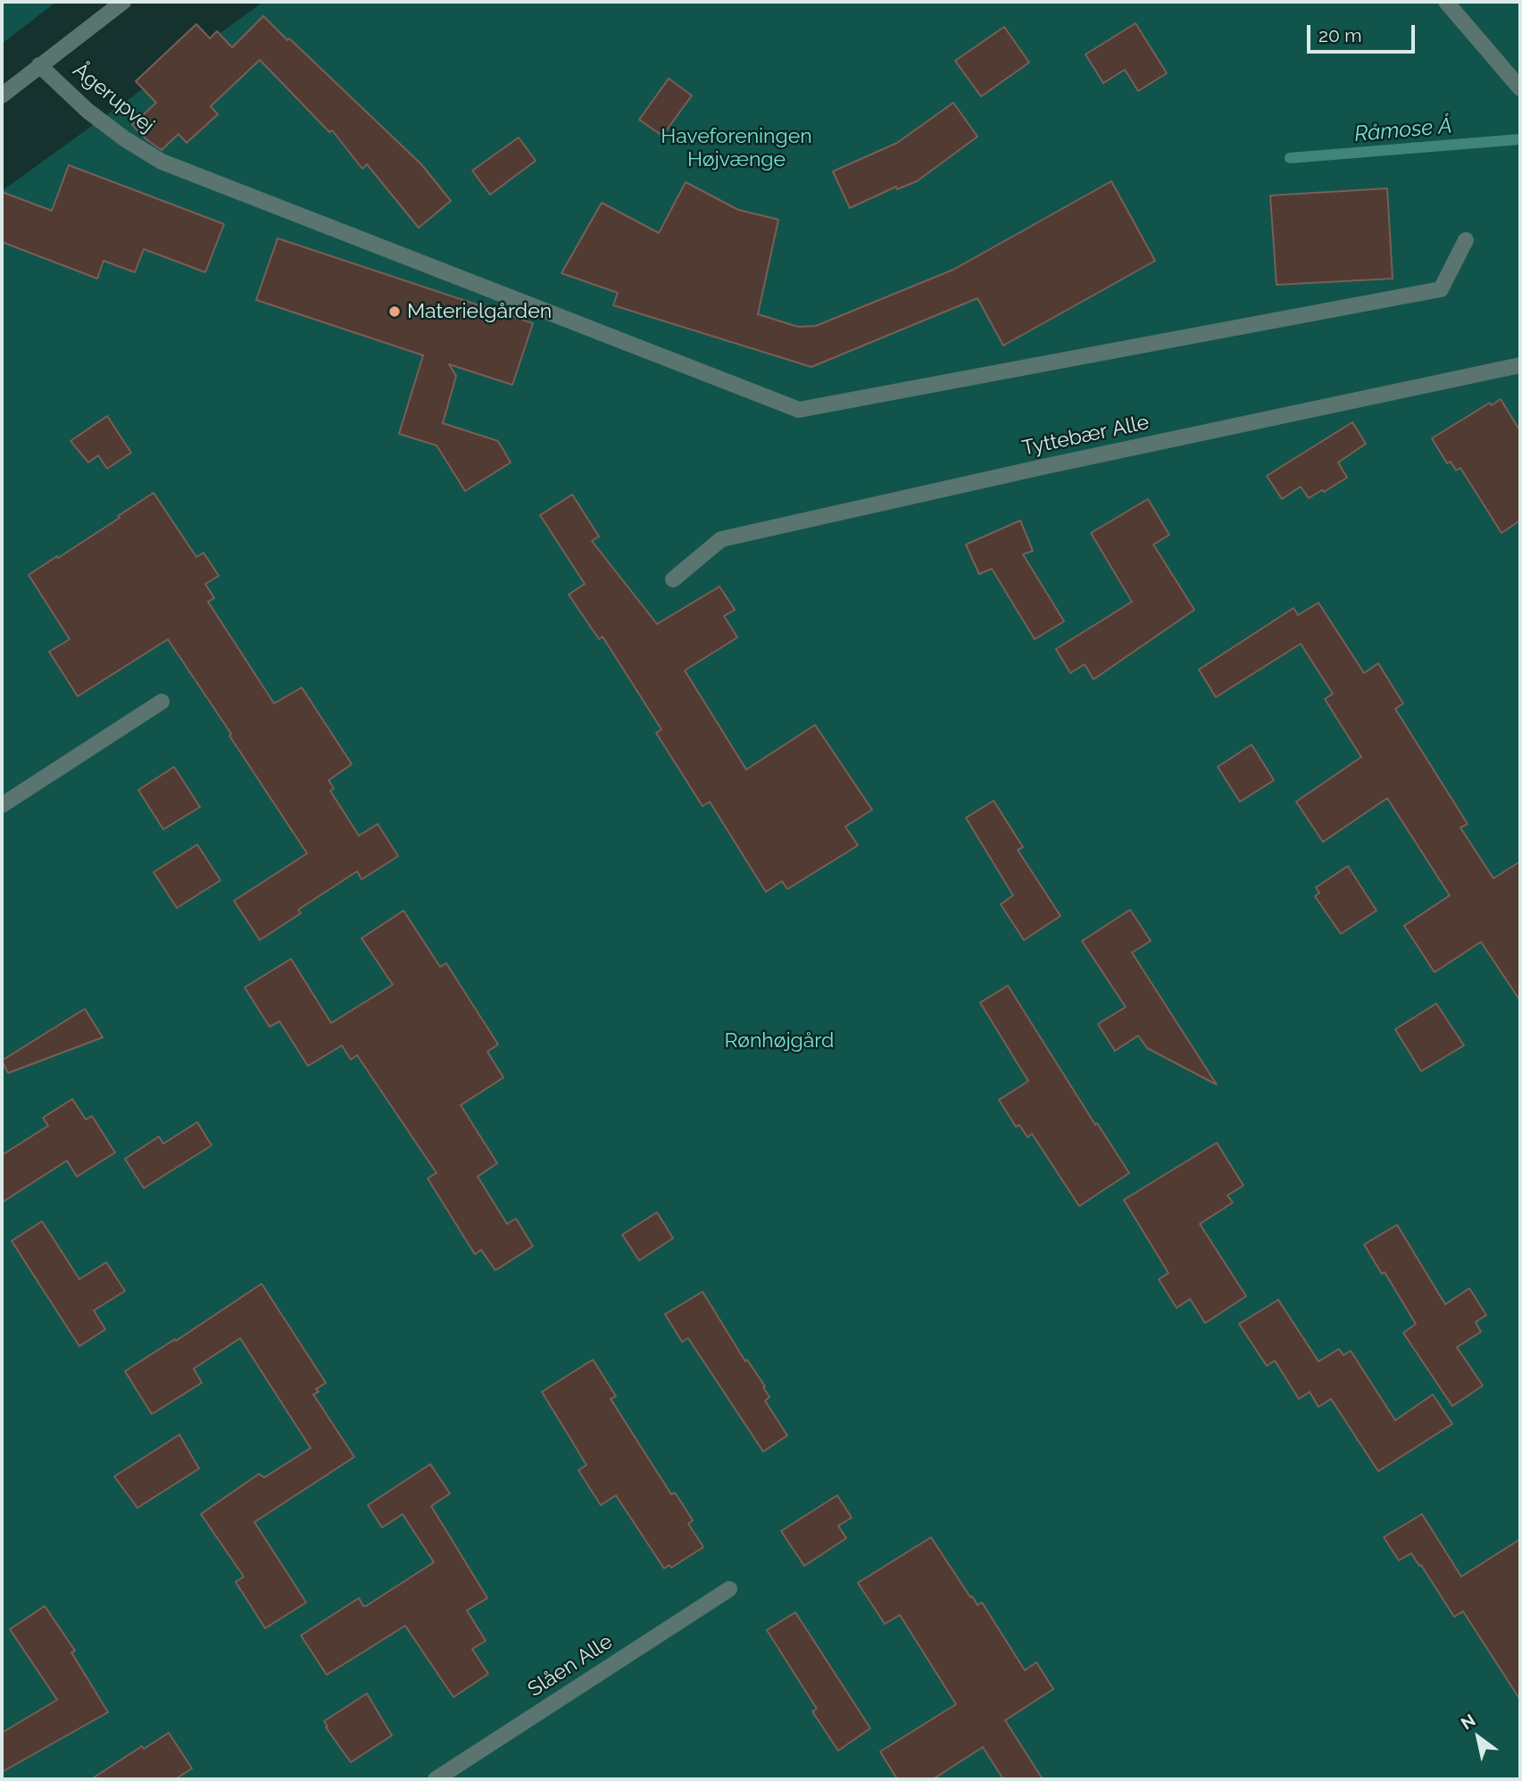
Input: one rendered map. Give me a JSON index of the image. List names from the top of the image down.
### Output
{
  "streets": {
    "street": ["Ågerupvej", "Tyttebær Alle", "Slåen Alle"]
  },
  "water": ["Råmose Å"],
  "parks": ["Haveforeningen Højvænge", "Rønhøjgård"],
  "places": ["Materielgården"],
  "scale_bar": "20 m",
  "north": "top left"
}
